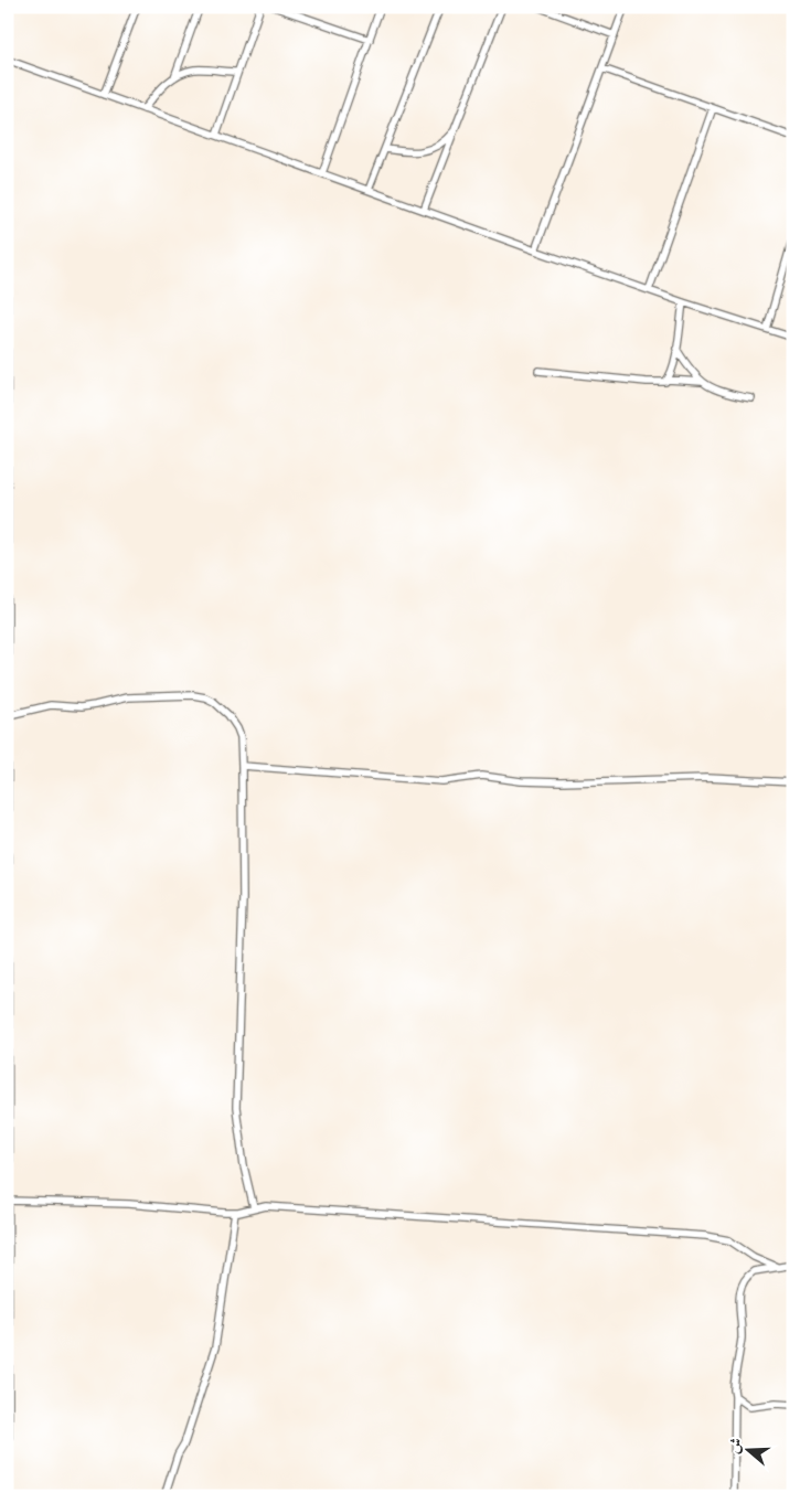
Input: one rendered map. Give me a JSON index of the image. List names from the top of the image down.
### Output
{
  "north": "left"
}
